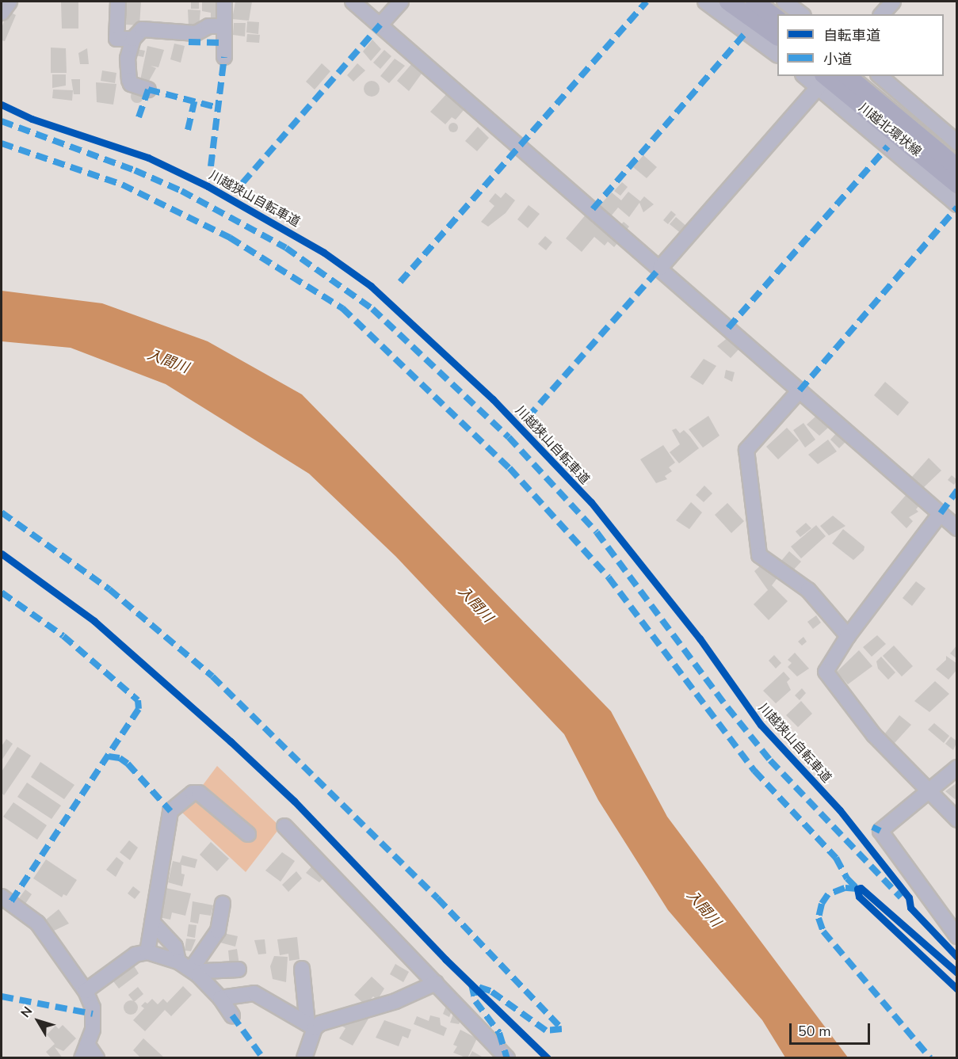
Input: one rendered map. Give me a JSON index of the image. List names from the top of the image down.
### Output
{
  "streets": {
    "main road": ["川越北環状線"],
    "cycle path": ["川越狭山自転車道"]
  },
  "water": ["入間川"],
  "legend": ["自転車道", "小道"],
  "scale_bar": "50 m",
  "north": "top left"
}
